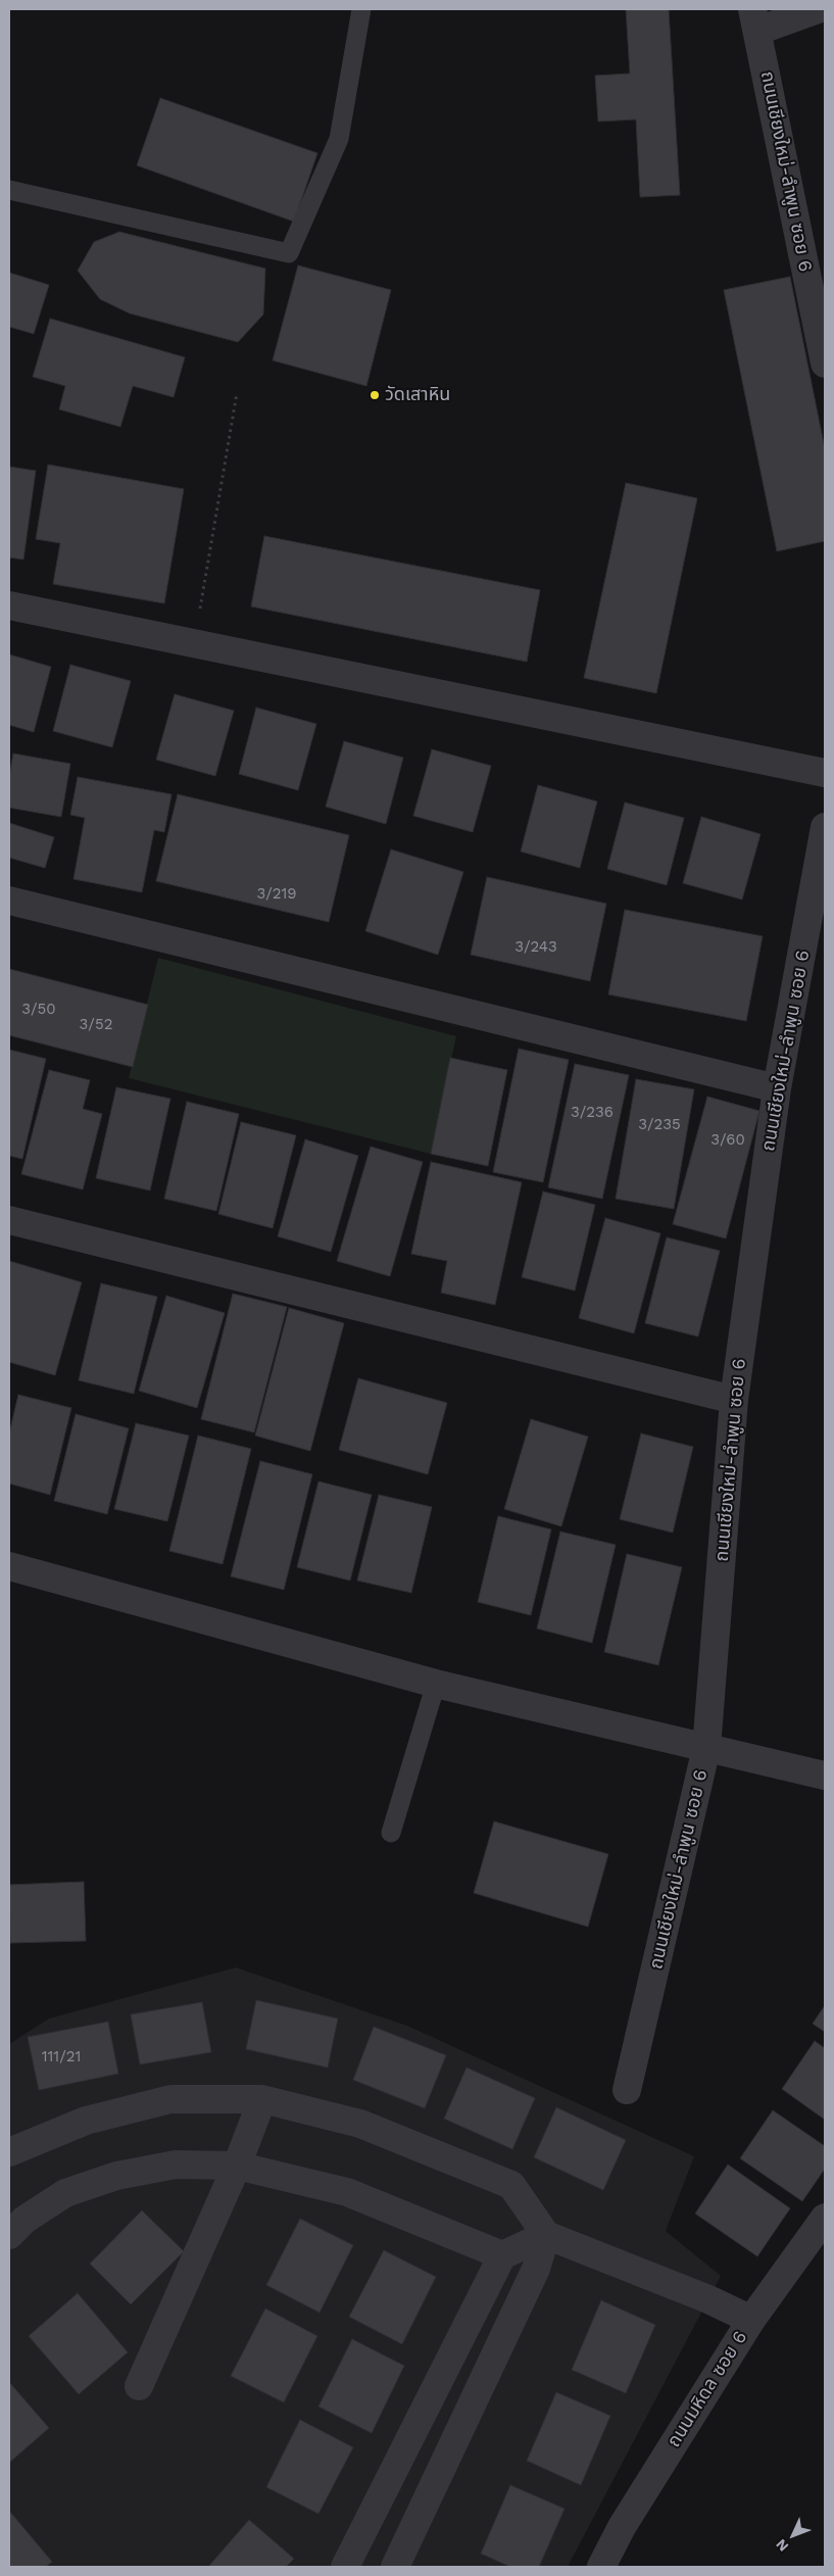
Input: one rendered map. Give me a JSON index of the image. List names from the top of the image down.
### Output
{
  "streets": {
    "street": ["ถนนเชียงใหม่-ลำพูน ซอย 6", "ถนนมหิดล ซอย 6"]
  },
  "places": ["วัดเสาหิน"],
  "house_numbers": [
    "3/219",
    "3/243",
    "3/50",
    "3/52",
    "3/236",
    "3/235",
    "3/60",
    "111/21"
  ],
  "north": "bottom left"
}
